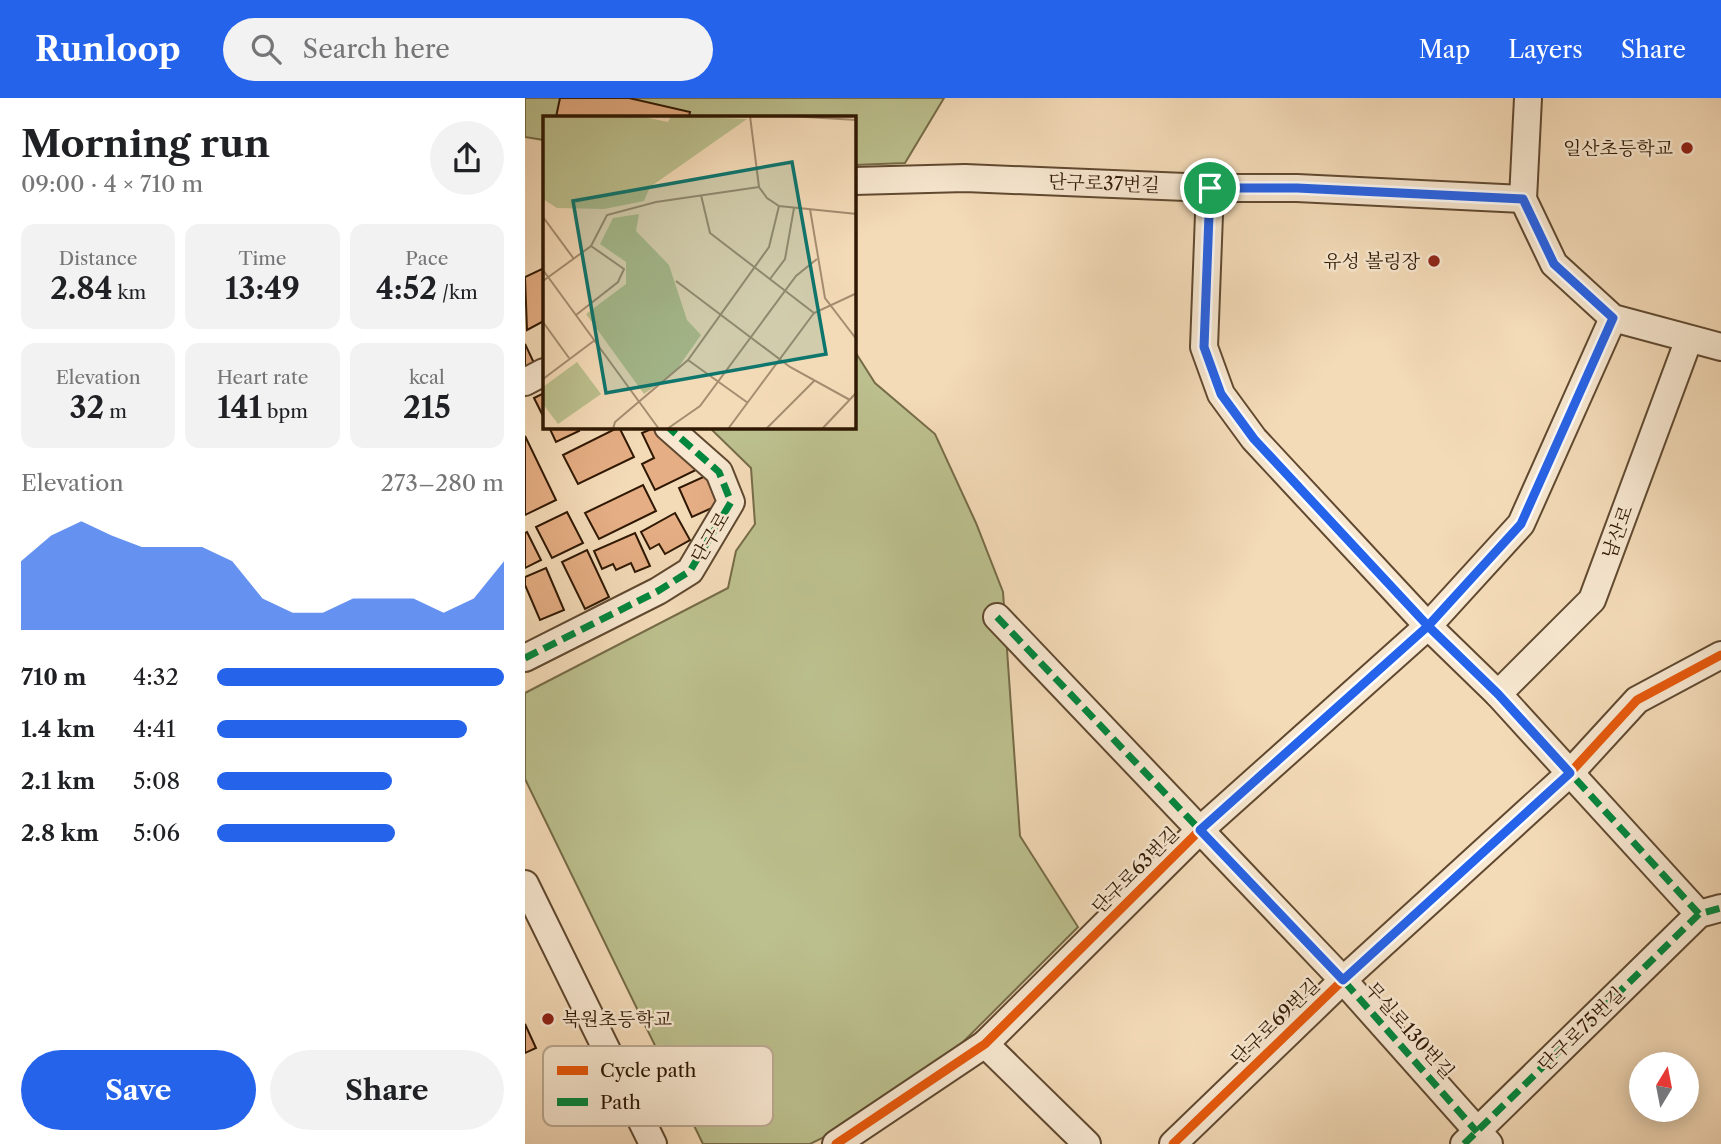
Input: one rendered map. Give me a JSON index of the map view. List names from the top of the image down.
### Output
{
  "streets": {
    "street": [
      "단구로37번길",
      "남산로",
      "단구로",
      "단구로63번길",
      "단구로69번길",
      "단구로75번길",
      "무실로130번길"
    ]
  },
  "crossings": [
    ["단구로63번길", "무실로130번길"],
    ["단구로69번길", "단구로75번길"],
    ["단구로69번길", "무실로130번길"],
    ["단구로75번길", "무실로130번길"]
  ],
  "places": ["일산초등학교", "유성 볼링장", "북원초등학교"],
  "legend": ["Cycle path", "Path"],
  "north": "top",
  "page": {
    "header": "Runloop",
    "search": "Search here",
    "nav": ["Map", "Layers", "Share"],
    "heading": ["Morning run", "09:00 · 4 × 710 m"],
    "stats": [
      ["Distance", "2.84 km"],
      ["Time", "13:49"],
      ["Pace", "4:52 /km"],
      ["Elevation", "32 m"],
      ["Heart rate", "141 bpm"],
      ["kcal", "215"]
    ],
    "chart": ["Elevation", "273–280 m"],
    "list": [
      {
        "name": "710 m",
        "note": "4:32"
      },
      {
        "name": "1.4 km",
        "note": "4:41"
      },
      {
        "name": "2.1 km",
        "note": "5:08"
      },
      {
        "name": "2.8 km",
        "note": "5:06"
      }
    ],
    "buttons": ["Save", "Share"]
  }
}
